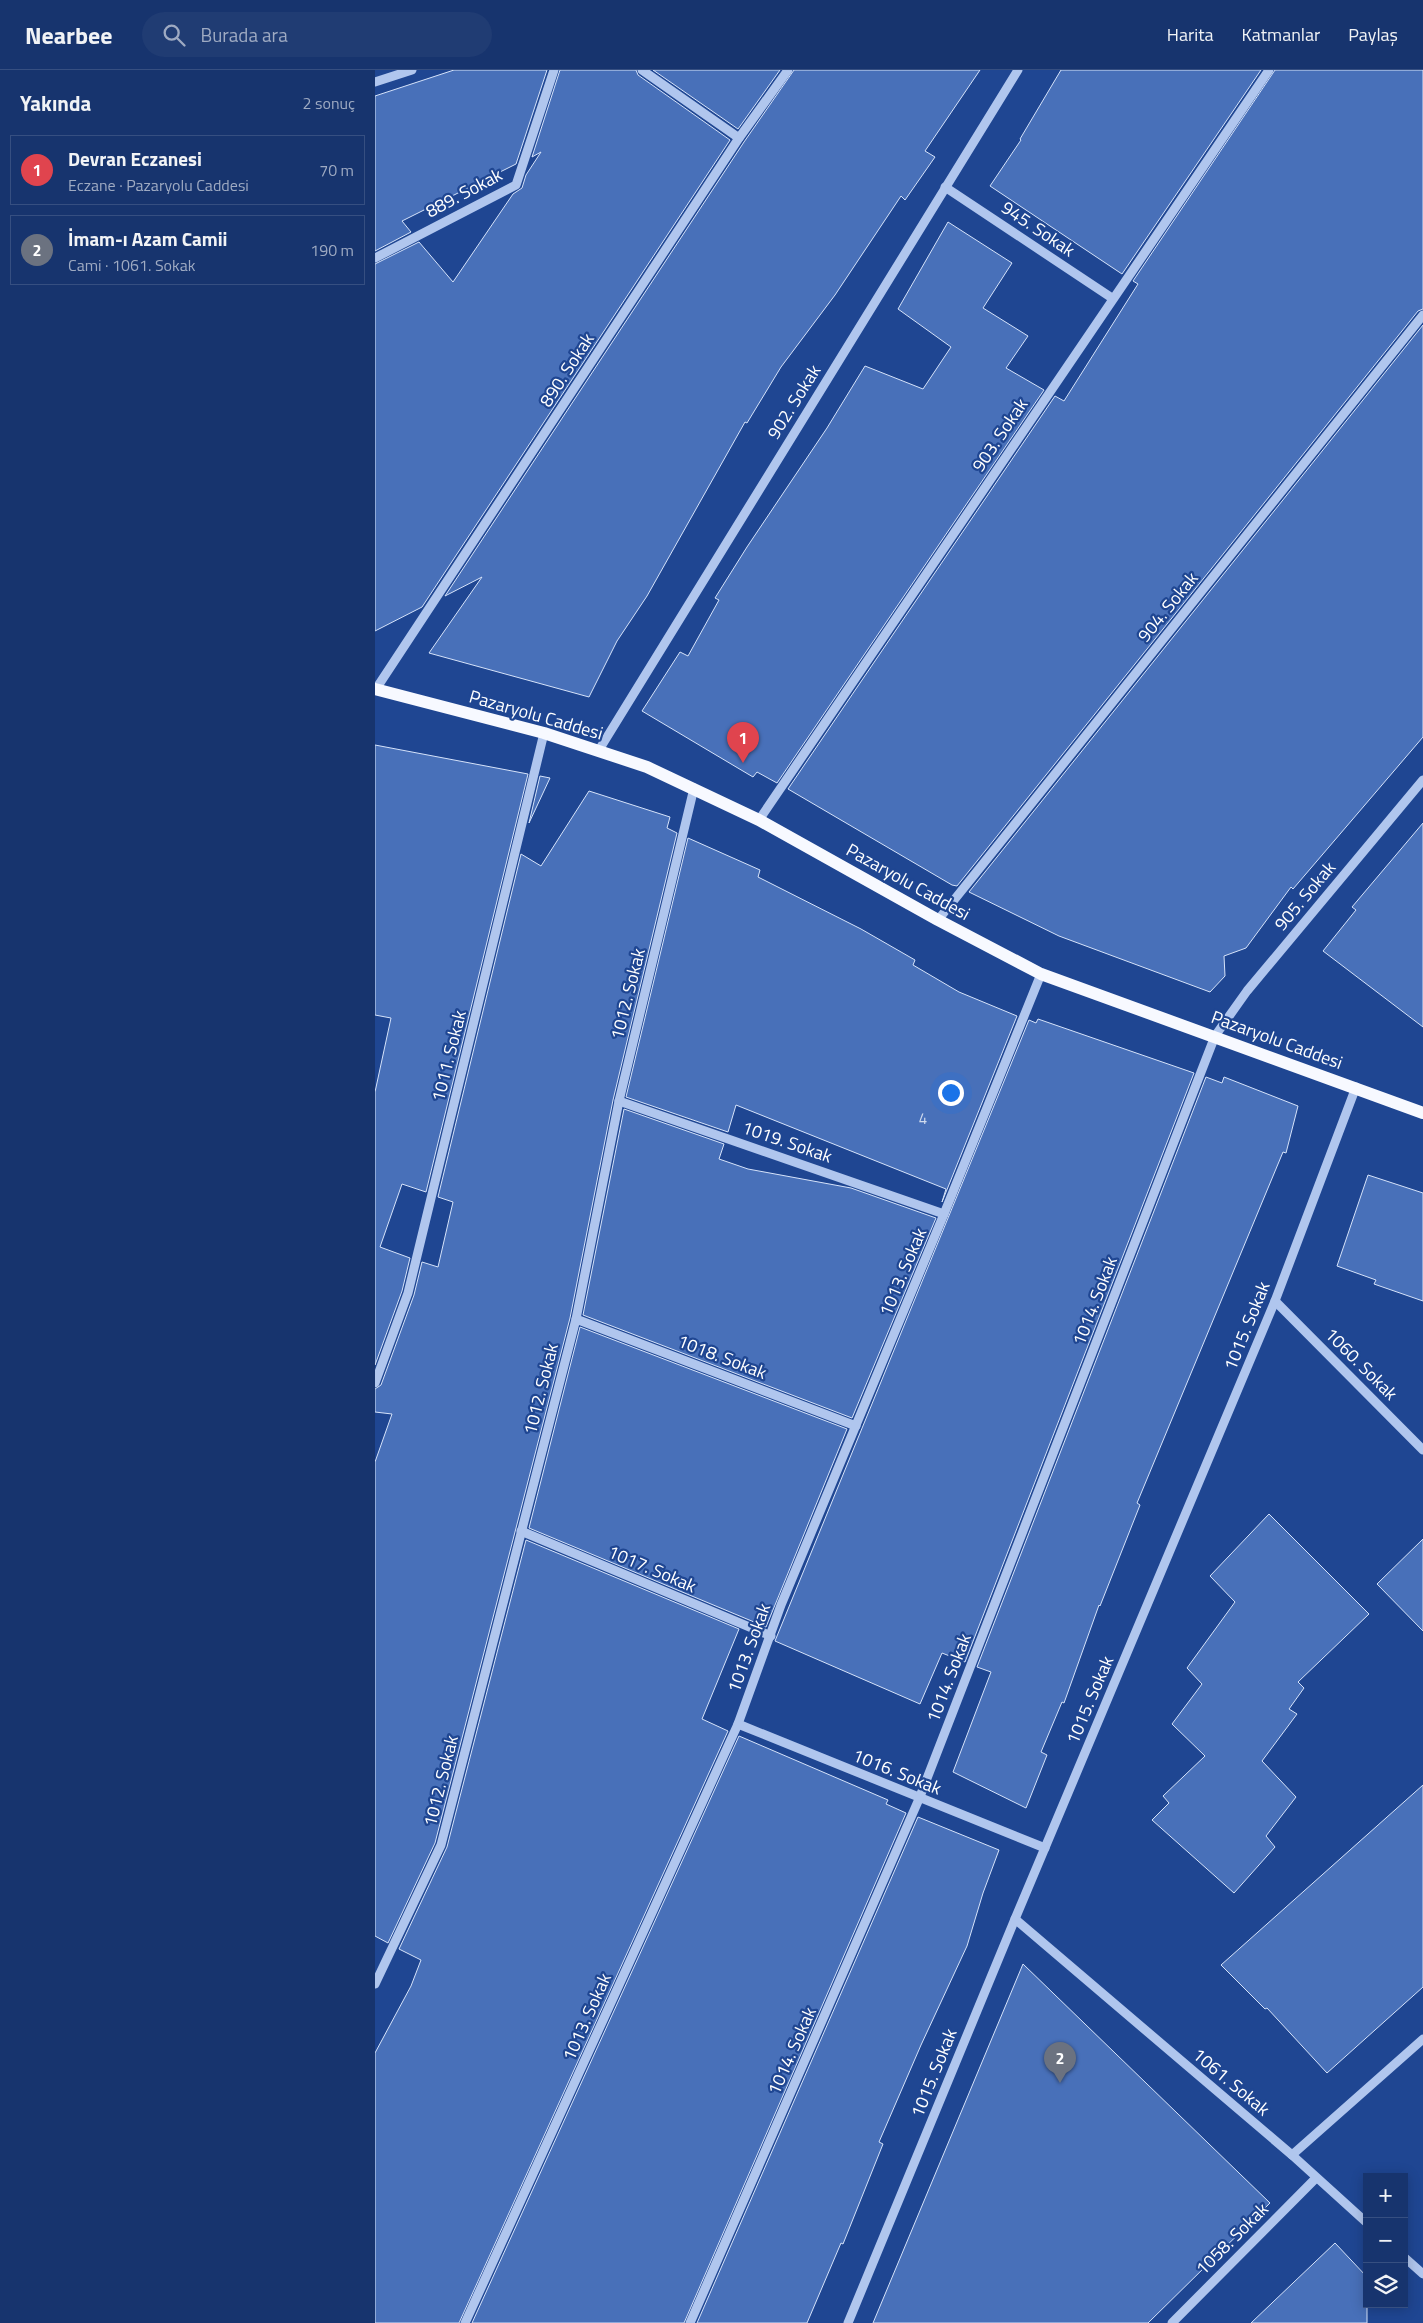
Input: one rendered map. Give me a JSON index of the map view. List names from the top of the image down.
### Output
{
  "streets": {
    "main road": ["Pazaryolu Caddesi"],
    "street": [
      "889. Sokak",
      "945. Sokak",
      "890. Sokak",
      "902. Sokak",
      "903. Sokak",
      "904. Sokak",
      "905. Sokak",
      "1012. Sokak",
      "1011. Sokak",
      "1019. Sokak",
      "1013. Sokak",
      "1014. Sokak",
      "1015. Sokak",
      "1018. Sokak",
      "1060. Sokak",
      "1017. Sokak",
      "1016. Sokak",
      "1061. Sokak",
      "1058. Sokak"
    ]
  },
  "crossings": [
    ["945. Sokak", "902. Sokak"],
    ["945. Sokak", "903. Sokak"],
    ["890. Sokak", "Pazaryolu Caddesi"],
    ["902. Sokak", "Pazaryolu Caddesi"],
    ["903. Sokak", "Pazaryolu Caddesi"],
    ["904. Sokak", "Pazaryolu Caddesi"],
    ["Pazaryolu Caddesi", "905. Sokak"],
    ["Pazaryolu Caddesi", "1012. Sokak"],
    ["Pazaryolu Caddesi", "1011. Sokak"],
    ["Pazaryolu Caddesi", "1013. Sokak"],
    ["Pazaryolu Caddesi", "1014. Sokak"],
    ["Pazaryolu Caddesi", "1015. Sokak"],
    ["905. Sokak", "1014. Sokak"],
    ["1012. Sokak", "1019. Sokak"],
    ["1012. Sokak", "1018. Sokak"],
    ["1012. Sokak", "1017. Sokak"],
    ["1019. Sokak", "1013. Sokak"],
    ["1013. Sokak", "1018. Sokak"],
    ["1013. Sokak", "1017. Sokak"],
    ["1013. Sokak", "1016. Sokak"],
    ["1014. Sokak", "1016. Sokak"],
    ["1015. Sokak", "1060. Sokak"],
    ["1015. Sokak", "1016. Sokak"],
    ["1015. Sokak", "1061. Sokak"],
    ["1061. Sokak", "1058. Sokak"]
  ],
  "house_numbers": ["4"],
  "page": {
    "header": "Nearbee",
    "search": "Burada ara",
    "nav": ["Harita", "Katmanlar", "Paylaş"],
    "heading": ["Yakında", "2 sonuç"],
    "list": [
      {
        "mark": "1",
        "name": "Devran Eczanesi",
        "note": "Eczane · Pazaryolu Caddesi",
        "value": "70 m"
      },
      {
        "mark": "2",
        "name": "İmam-ı Azam Camii",
        "note": "Cami · 1061. Sokak",
        "value": "190 m"
      }
    ],
    "pins": ["1", "2"],
    "map_buttons": ["+", "−"]
  }
}
